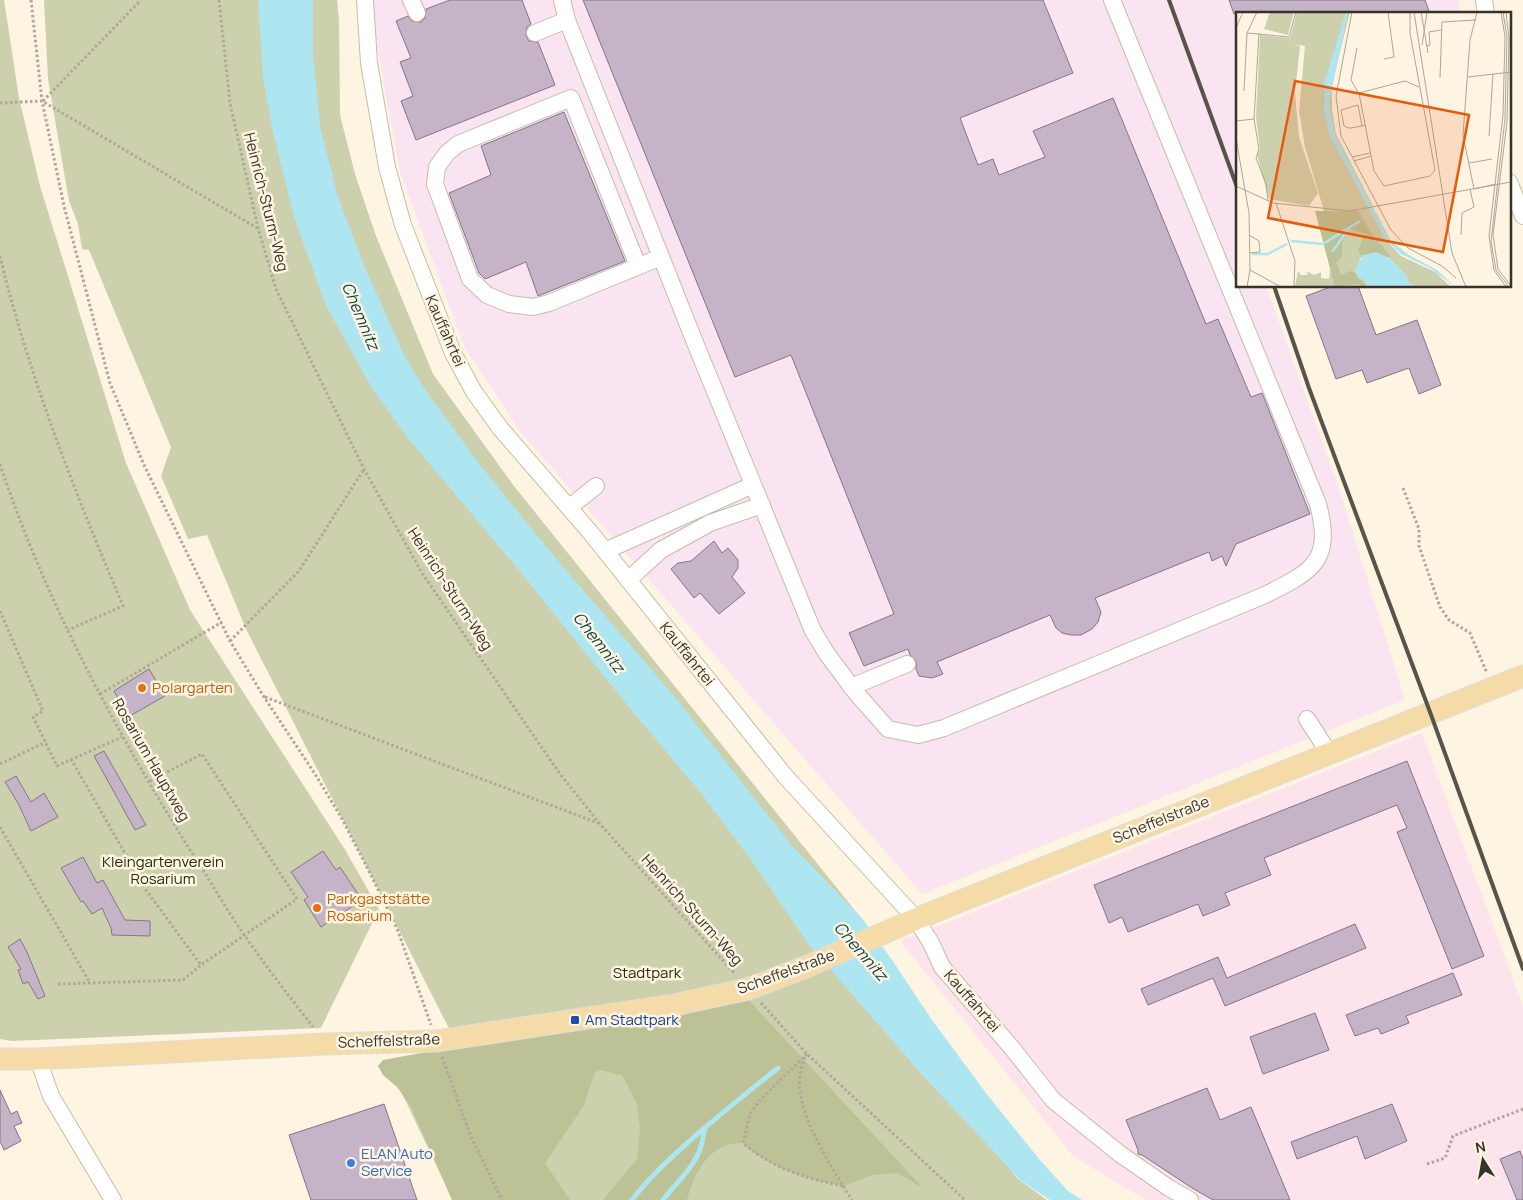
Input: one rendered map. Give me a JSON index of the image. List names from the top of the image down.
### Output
{
  "streets": {
    "main road": ["Scheffelstraße"],
    "street": ["Kauffahrtei"],
    "path": ["Heinrich-Sturm-Weg", "Rosarium Hauptweg"]
  },
  "crossings": [
    ["Heinrich-Sturm-Weg", "Scheffelstraße"],
    ["Kauffahrtei", "Scheffelstraße"],
    ["Rosarium Hauptweg", "Scheffelstraße"]
  ],
  "water": ["Chemnitz"],
  "parks": ["Kleingartenverein Rosarium", "Stadtpark"],
  "places": {
    "other": ["Polargarten", "Parkgaststätte Rosarium", "ELAN Auto Service"],
    "transit": ["Am Stadtpark"]
  },
  "north": "top"
}
